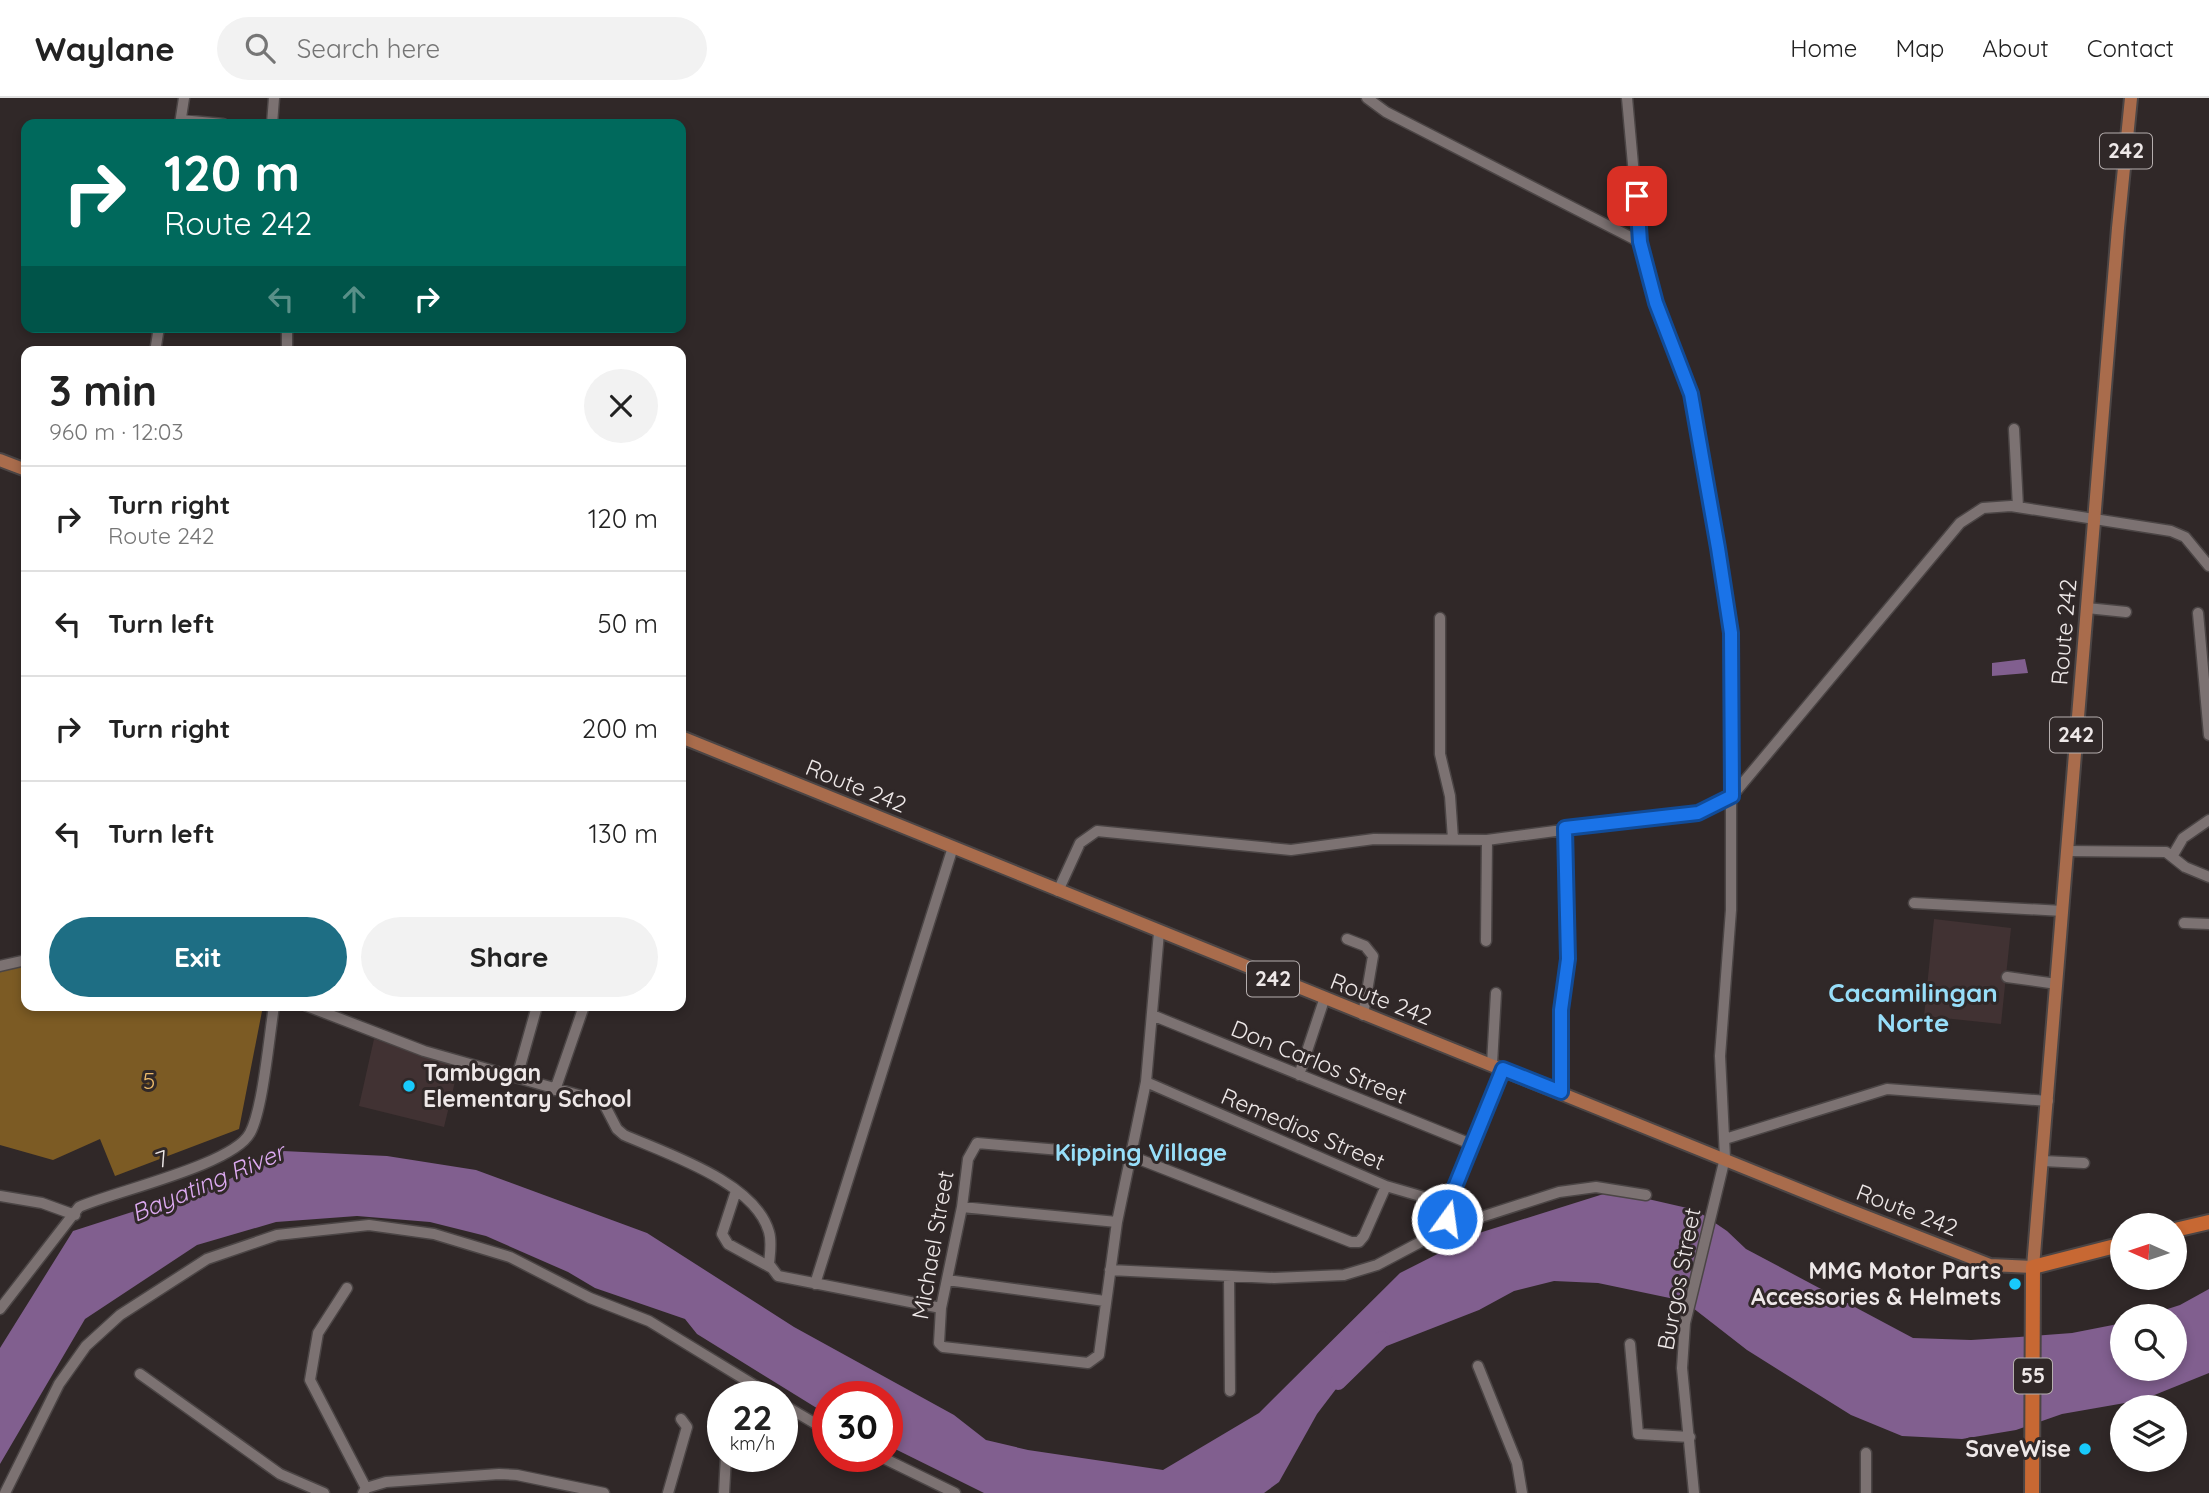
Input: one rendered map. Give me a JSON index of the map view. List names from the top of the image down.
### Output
{
  "streets": {
    "highway": ["55"],
    "main road": ["242", "Route 242"],
    "street": [
      "Don Carlos Street",
      "Remedios Street",
      "7",
      "Michael Street",
      "Burgos Street"
    ]
  },
  "crossings": [
    ["Route 242", "Burgos Street"],
    ["Route 242", "55"]
  ],
  "districts": ["Cacamilingan Norte", "Kipping Village"],
  "water": ["Bayating River"],
  "parks": ["5"],
  "places": ["Tambugan Elementary School", "MMG Motor Parts Accessories & Helmets", "SaveWise"],
  "north": "left",
  "page": {
    "header": "Waylane",
    "search": "Search here",
    "nav": [
      "Home",
      "Map",
      "About",
      "Contact"
    ],
    "turn": ["120 m", "Route 242"],
    "heading": ["3 min", "960 m · 12:03"],
    "list": [
      {
        "name": "Turn right",
        "note": "Route 242",
        "value": "120 m"
      },
      {
        "name": "Turn left",
        "value": "50 m"
      },
      {
        "name": "Turn right",
        "value": "200 m"
      },
      {
        "name": "Turn left",
        "value": "130 m"
      }
    ],
    "buttons": ["Exit", "Share"],
    "speed": "22 km/h",
    "limit": "30"
  }
}
